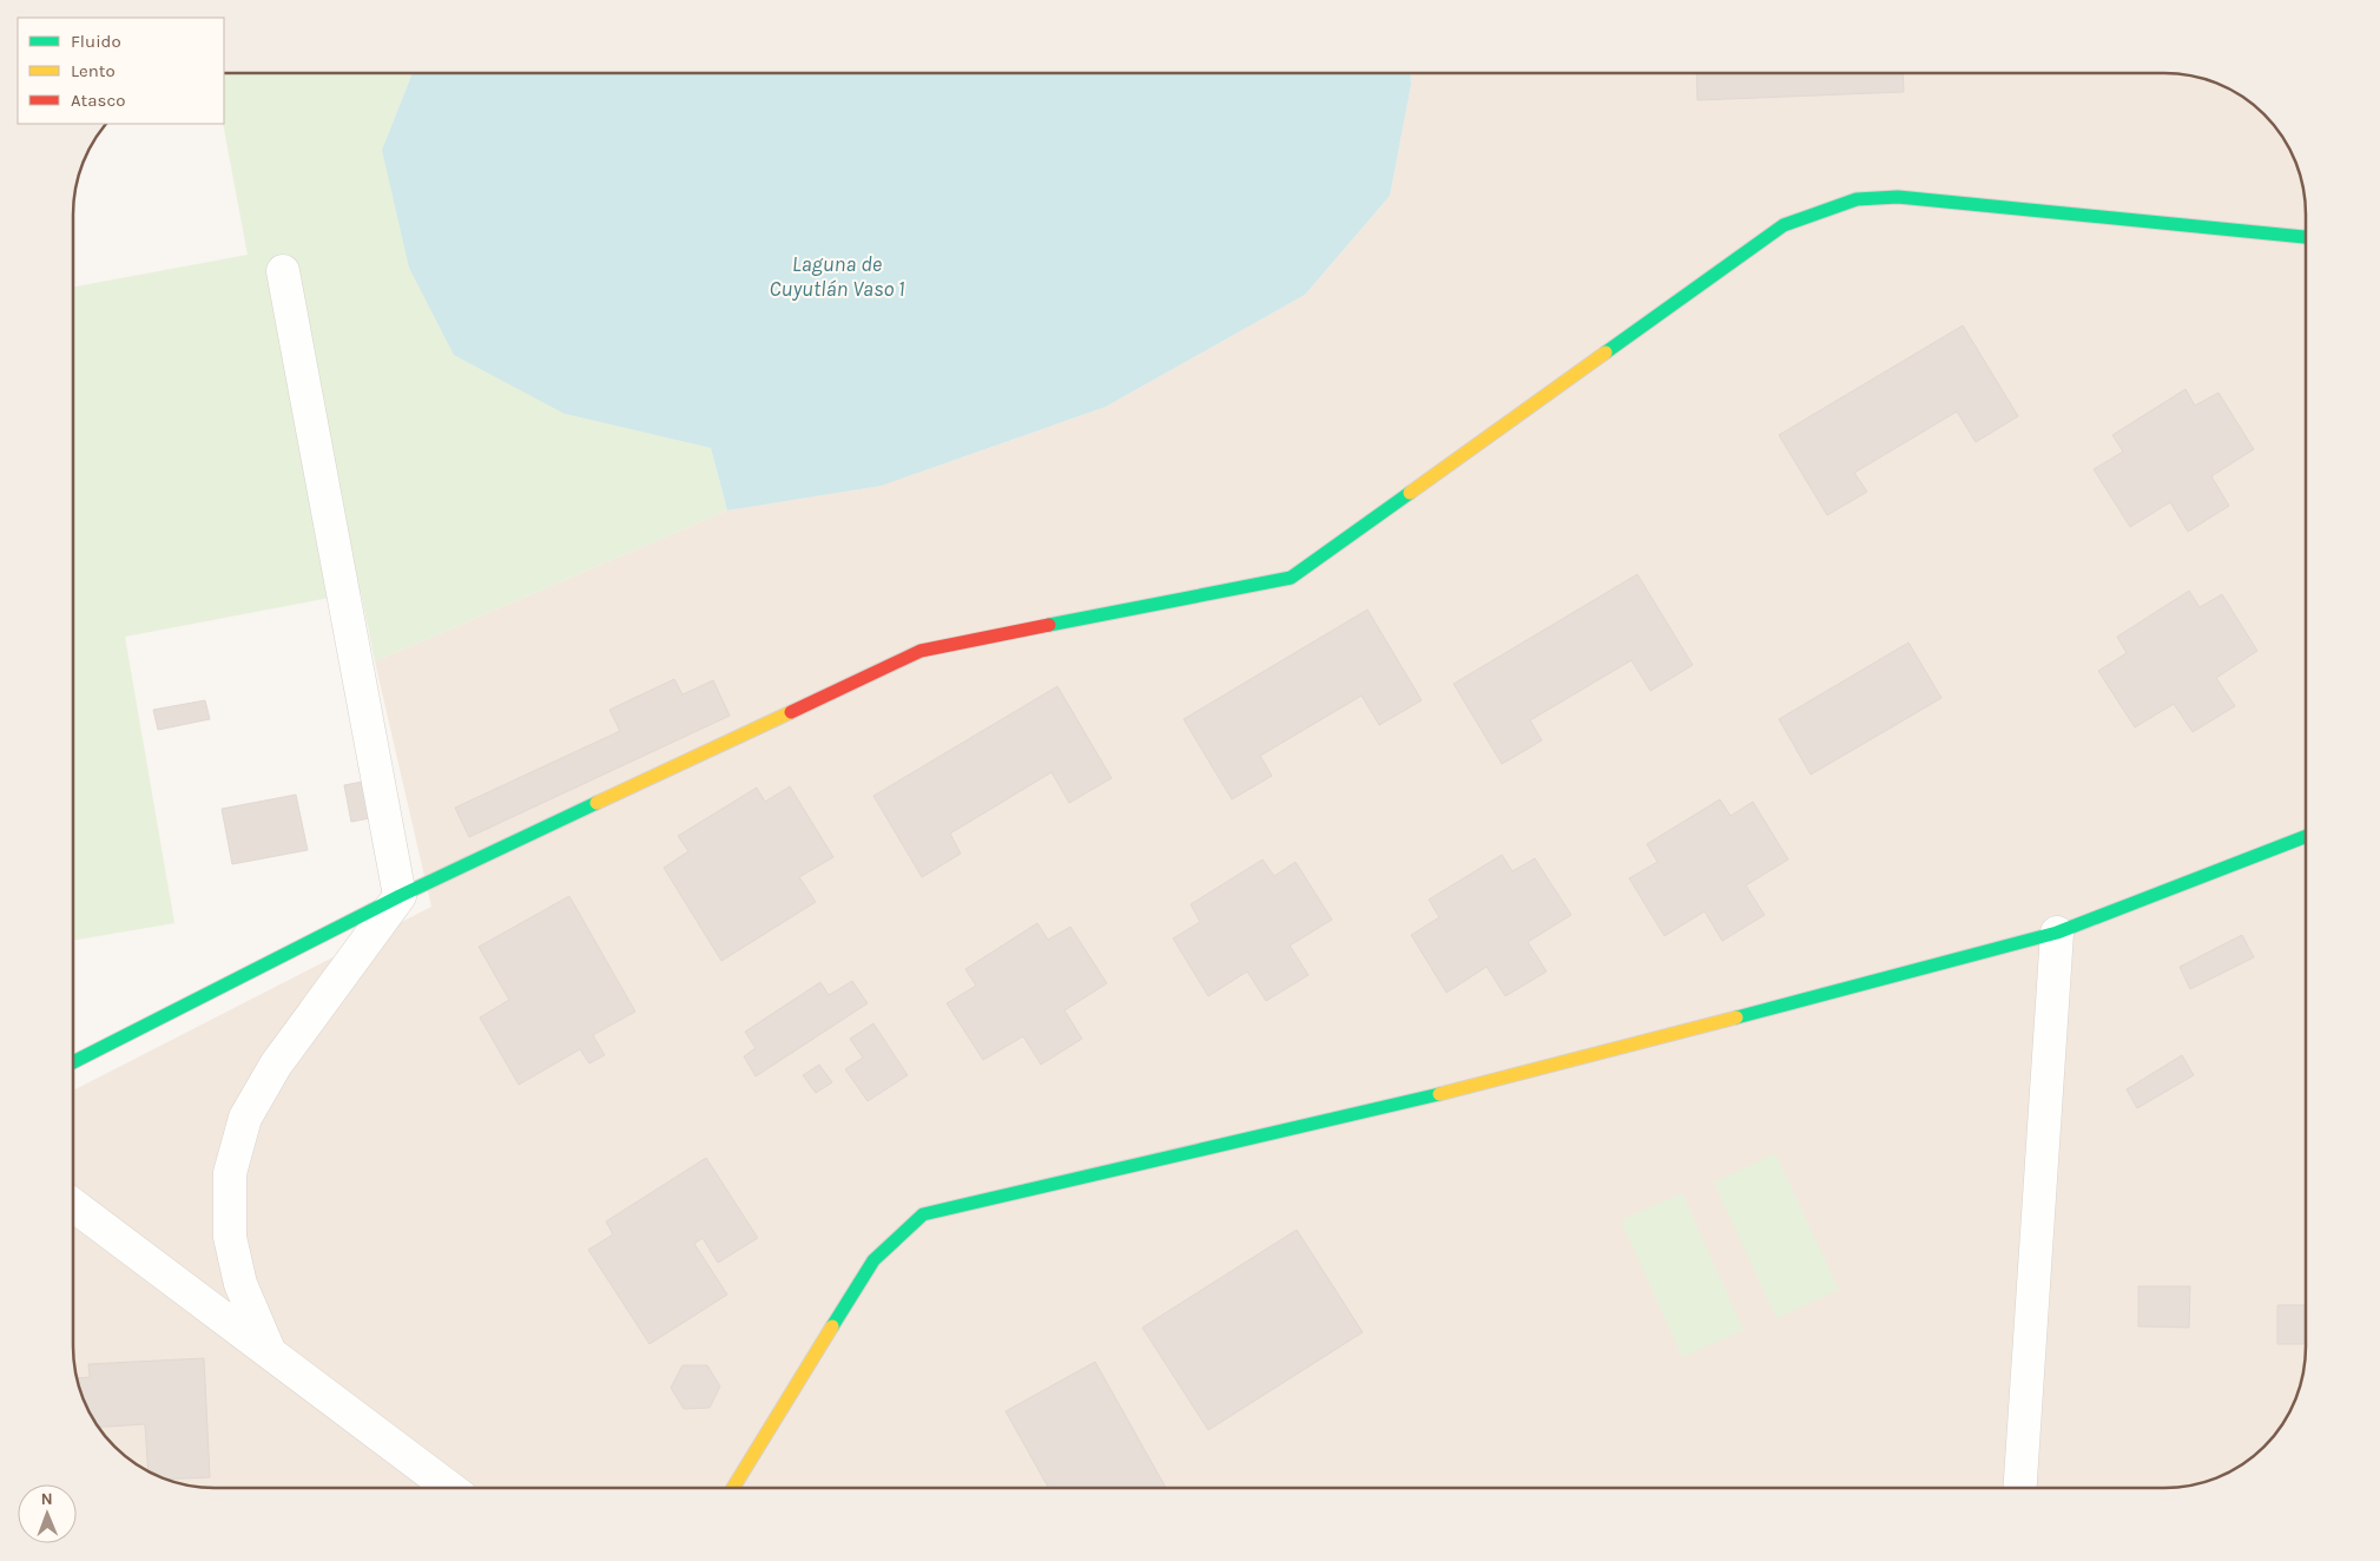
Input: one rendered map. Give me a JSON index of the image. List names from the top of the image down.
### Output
{
  "water": ["Laguna de Cuyutlán Vaso 1"],
  "legend": ["Fluido", "Lento", "Atasco"],
  "north": "top"
}
